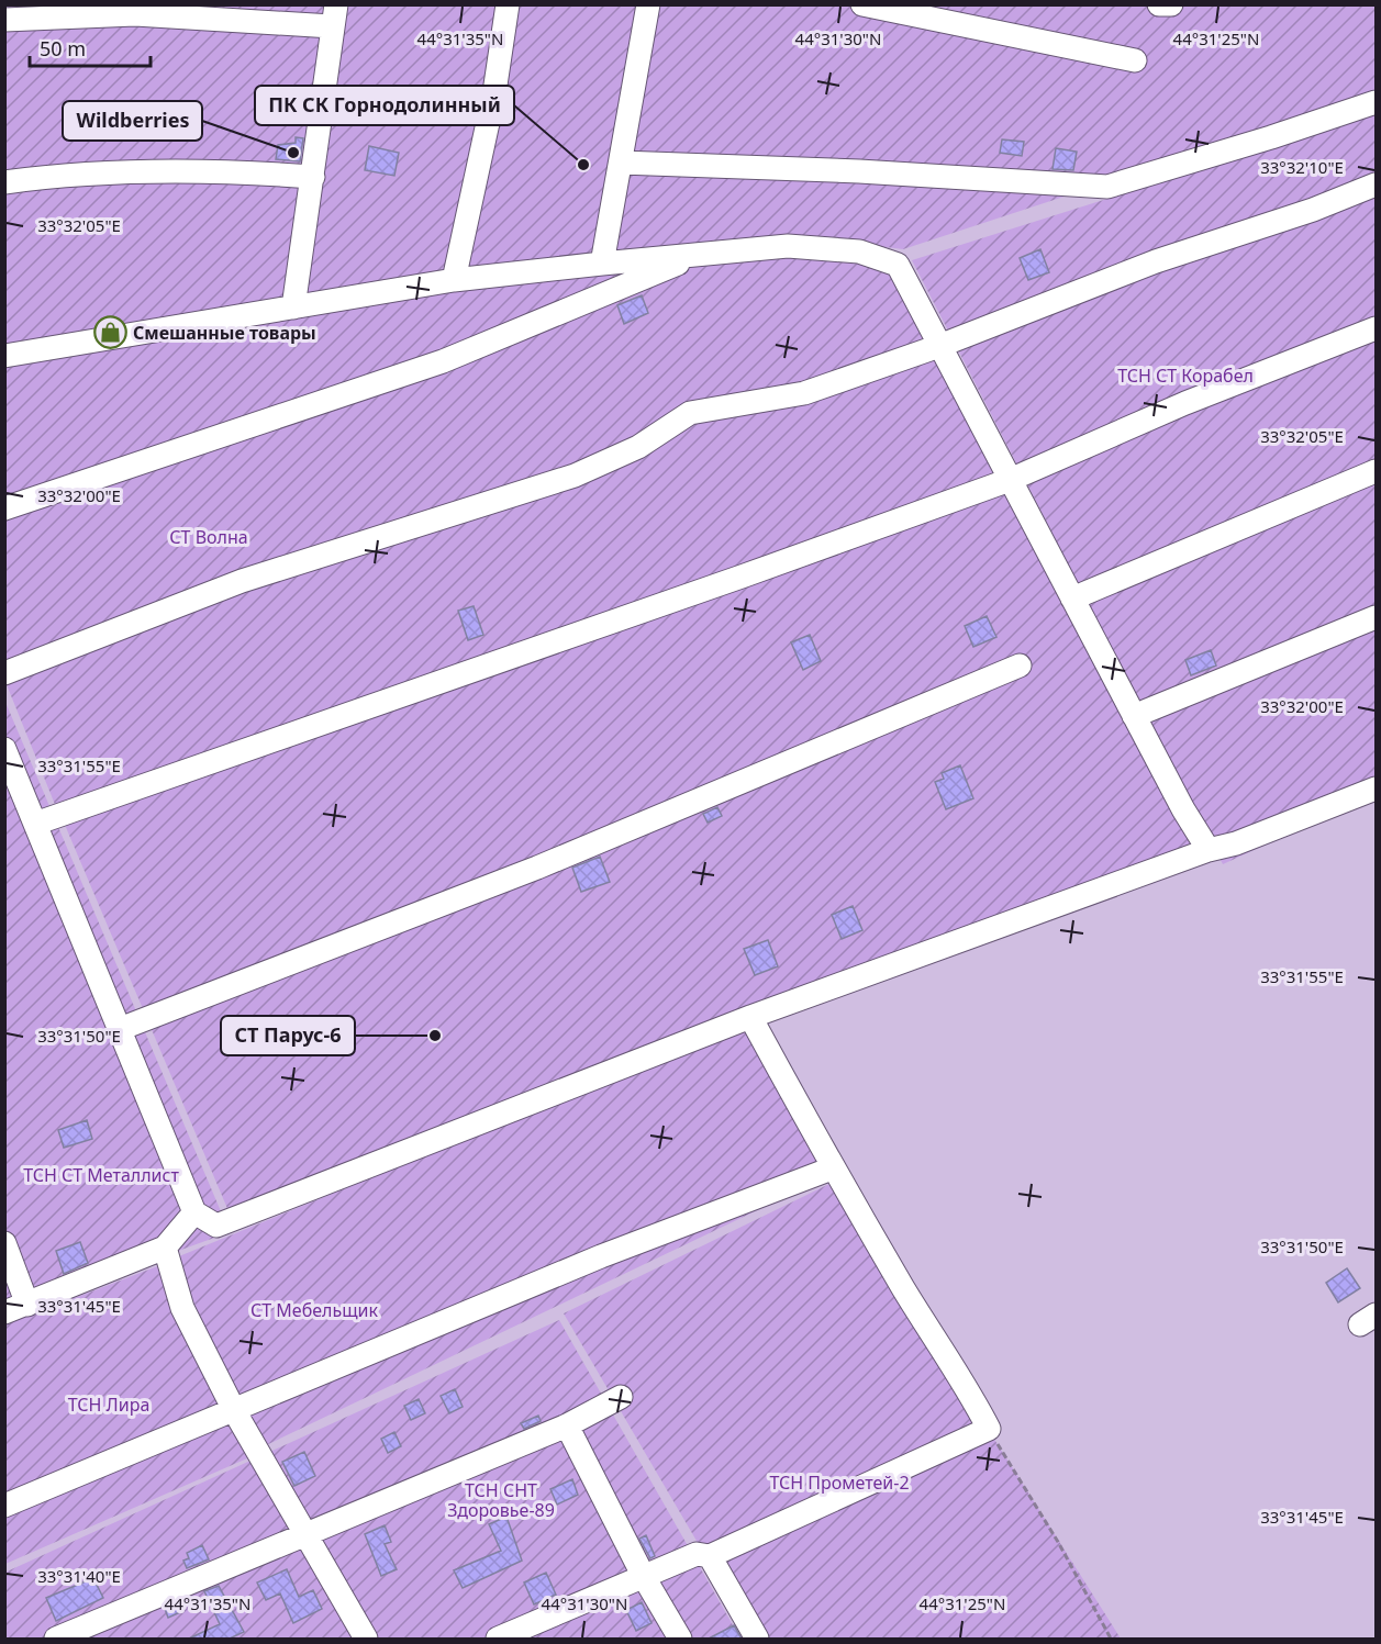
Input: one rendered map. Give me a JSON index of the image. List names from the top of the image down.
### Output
{
  "parks": [
    "ТСН СТ Корабел",
    "СТ Волна",
    "ТСН СТ Металлист",
    "СТ Мебельщик",
    "ТСН Лира",
    "ТСН Прометей-2",
    "ТСН СНТ Здоровье-89"
  ],
  "places": {
    "other": ["Wildberries", "ПК СК Горнодолинный", "СТ Парус-6"],
    "shop": ["Смешанные товары"]
  },
  "scale_bar": "50 m",
  "coordinates": [
    "44°31'35\"N",
    "44°31'30\"N",
    "44°31'25\"N",
    "33°32'10\"E",
    "33°32'05\"E",
    "33°32'00\"E",
    "33°31'55\"E",
    "33°31'50\"E",
    "33°31'45\"E",
    "33°31'40\"E"
  ]
}
